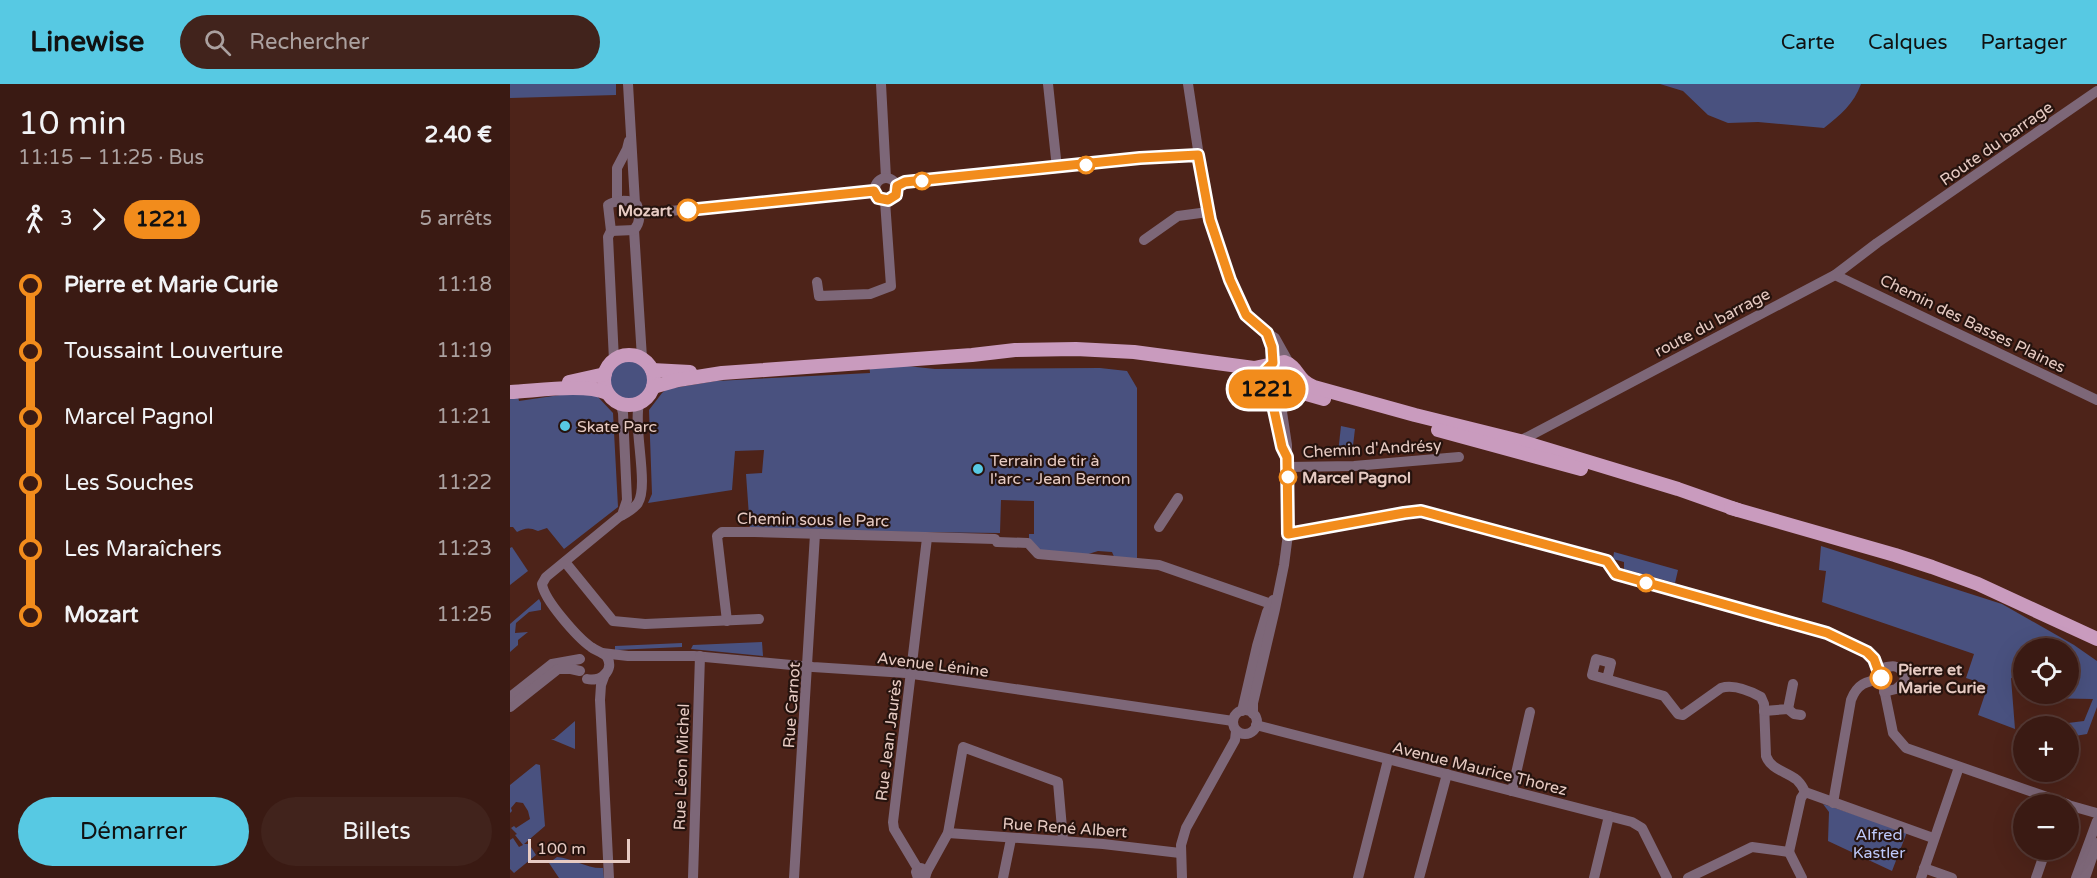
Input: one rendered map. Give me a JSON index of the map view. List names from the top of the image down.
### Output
{
  "streets": {
    "street": [
      "Route du barrage",
      "route du barrage",
      "Chemin des Basses Plaines",
      "Chemin d'Andrésy",
      "Chemin sous le Parc",
      "Avenue Lénine",
      "Rue Carnot",
      "Rue Jean Jaurès",
      "Rue Léon Michel",
      "Avenue Maurice Thorez",
      "Rue René Albert"
    ]
  },
  "crossings": [
    ["Route du barrage", "route du barrage"],
    ["route du barrage", "Chemin des Basses Plaines"],
    ["Chemin sous le Parc", "Rue Carnot"],
    ["Chemin sous le Parc", "Rue Jean Jaurès"],
    ["Avenue Lénine", "Rue Carnot"],
    ["Avenue Lénine", "Rue Jean Jaurès"],
    ["Avenue Lénine", "Rue Léon Michel"]
  ],
  "parks": ["Alfred Kastler"],
  "places": [
    "Mozart",
    "Skate Parc",
    "Terrain de tir à l'arc - Jean Bernon",
    "Marcel Pagnol",
    "Pierre et Marie Curie"
  ],
  "lines": ["bus line 1221"],
  "scale_bar": "100 m",
  "page": {
    "header": "Linewise",
    "search": "Rechercher",
    "nav": ["Carte", "Calques", "Partager"],
    "heading": ["10 min", "11:15 – 11:25 · Bus", "2.40 €"],
    "on_map": "1221",
    "legs": ["3", "1221", "5 arrêts"],
    "list": [
      {
        "name": "Pierre et Marie Curie",
        "value": "11:18"
      },
      {
        "name": "Toussaint Louverture",
        "value": "11:19"
      },
      {
        "name": "Marcel Pagnol",
        "value": "11:21"
      },
      {
        "name": "Les Souches",
        "value": "11:22"
      },
      {
        "name": "Les Maraîchers",
        "value": "11:23"
      },
      {
        "name": "Mozart",
        "value": "11:25"
      }
    ],
    "map_buttons": ["+", "−"],
    "buttons": ["Démarrer", "Billets"],
    "scale": "100 m"
  }
}
